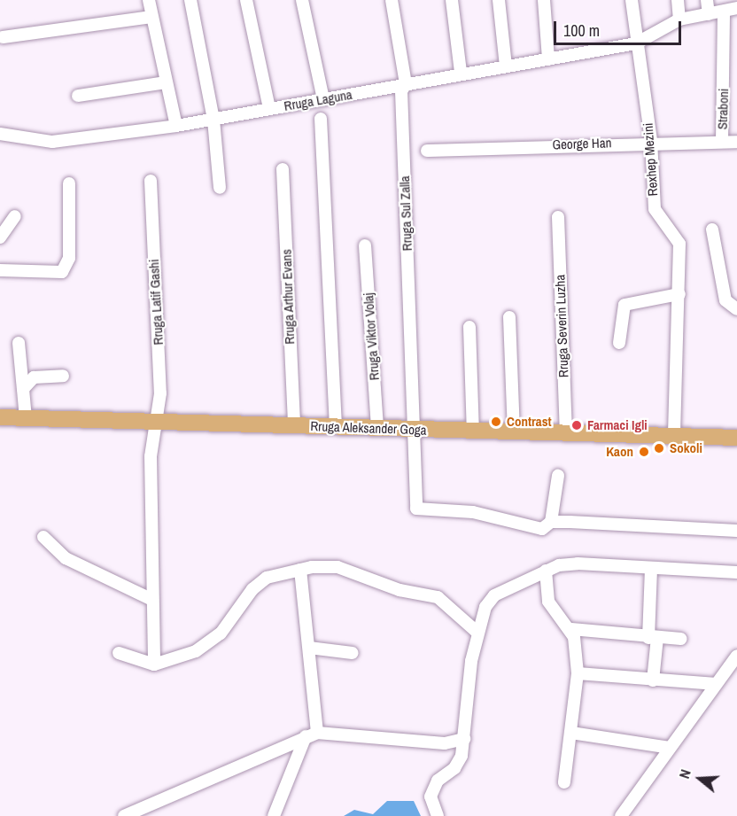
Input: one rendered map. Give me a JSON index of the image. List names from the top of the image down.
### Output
{
  "streets": {
    "main road": ["Rruga Aleksander Goga"],
    "street": [
      "Rruga Laguna",
      "Straboni",
      "George Han",
      "Rexhep Mezini",
      "Rruga Sul Zalla",
      "Rruga Arthur Evans",
      "Rruga Latif Gashi",
      "Rruga Severin Luzha",
      "Rruga Viktor Volaj"
    ]
  },
  "crossings": [
    ["Rruga Laguna", "Rexhep Mezini"],
    ["Rruga Laguna", "Rruga Sul Zalla"],
    ["Straboni", "George Han"],
    ["George Han", "Rexhep Mezini"],
    ["Rexhep Mezini", "Rruga Aleksander Goga"],
    ["Rruga Sul Zalla", "Rruga Aleksander Goga"],
    ["Rruga Arthur Evans", "Rruga Aleksander Goga"],
    ["Rruga Latif Gashi", "Rruga Aleksander Goga"],
    ["Rruga Severin Luzha", "Rruga Aleksander Goga"],
    ["Rruga Viktor Volaj", "Rruga Aleksander Goga"]
  ],
  "places": [
    "Contrast",
    "Farmaci Igli",
    "Sokoli",
    "Kaon"
  ],
  "scale_bar": "100 m",
  "north": "left"
}
